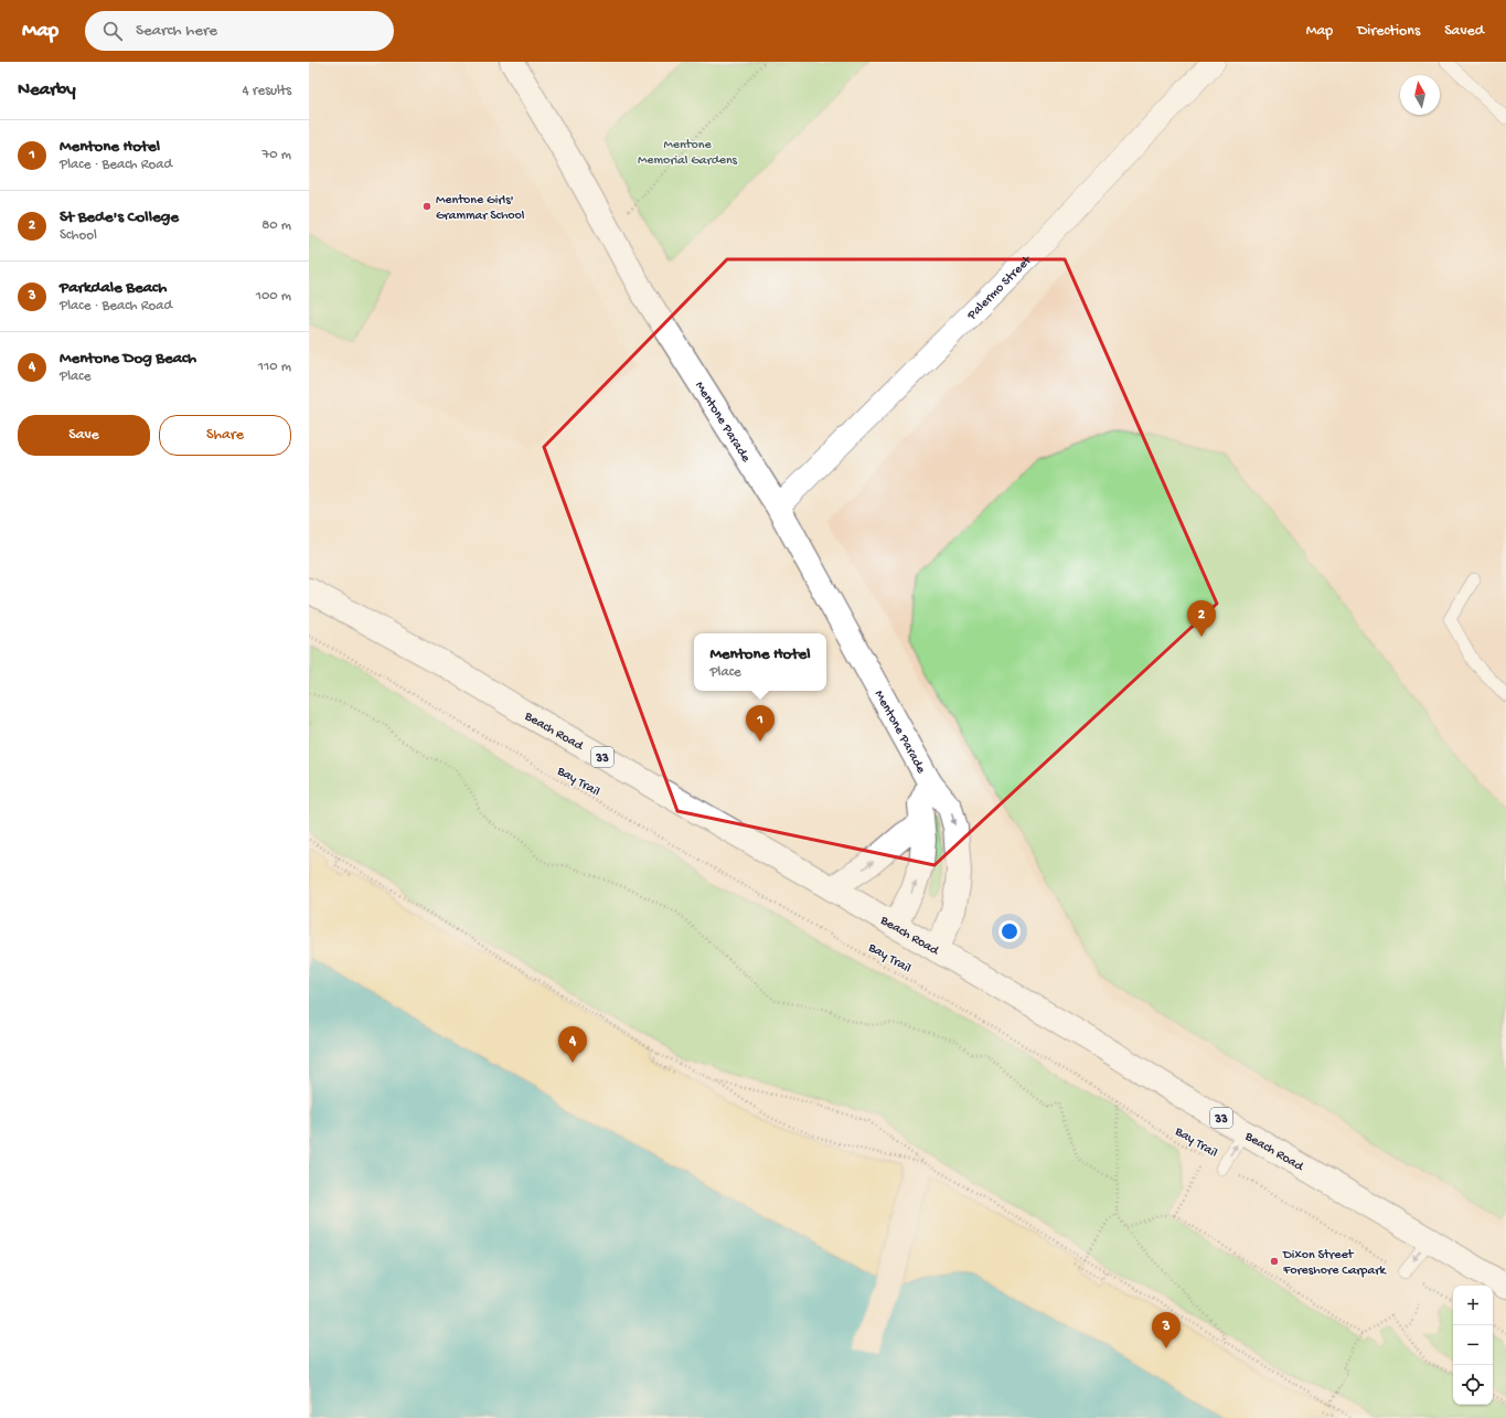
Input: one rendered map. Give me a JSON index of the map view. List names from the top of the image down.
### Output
{
  "streets": {
    "main road": ["Mentone Parade", "Beach Road", "33"],
    "street": ["Palermo Street"],
    "path": ["Bay Trail"]
  },
  "crossings": [
    ["Palermo Street", "Mentone Parade"],
    ["Mentone Parade", "Beach Road"]
  ],
  "parks": ["Mentone Memorial Gardens"],
  "places": ["Mentone Girls' Grammar School", "Dixon Street Foreshore Carpark"],
  "north": "top",
  "page": {
    "header": "Map",
    "search": "Search here",
    "nav": ["Map", "Directions", "Saved"],
    "heading": ["Nearby", "4 results"],
    "list": [
      {
        "mark": "1",
        "name": "Mentone Hotel",
        "note": "Place · Beach Road",
        "value": "70 m"
      },
      {
        "mark": "2",
        "name": "St Bede's College",
        "note": "School",
        "value": "80 m"
      },
      {
        "mark": "3",
        "name": "Parkdale Beach",
        "note": "Place · Beach Road",
        "value": "100 m"
      },
      {
        "mark": "4",
        "name": "Mentone Dog Beach",
        "note": "Place",
        "value": "110 m"
      }
    ],
    "buttons": ["Save", "Share"],
    "pins": [
      "2",
      "1",
      "4",
      "3"
    ],
    "popup": ["Mentone Hotel", "Place"],
    "map_buttons": ["+", "−"]
  }
}
